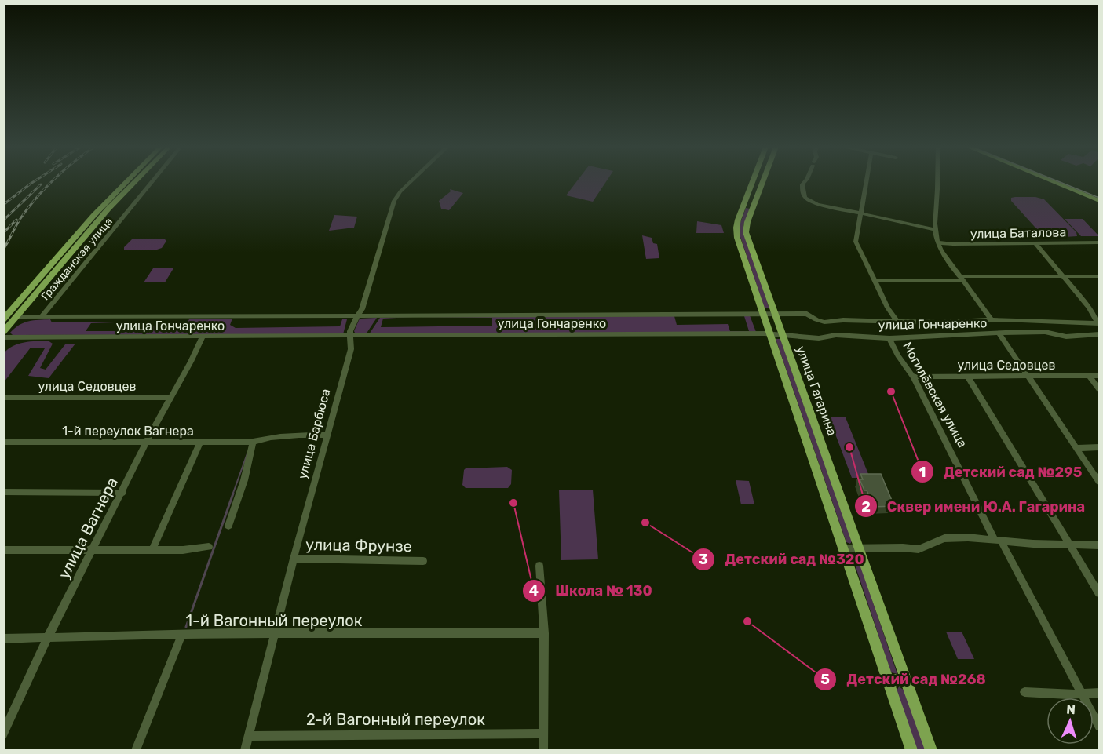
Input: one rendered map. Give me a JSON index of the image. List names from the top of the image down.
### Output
{
  "streets": {
    "main road": ["улица Гончаренко", "улица Гагарина"],
    "street": [
      "улица Баталова",
      "Гражданская улица",
      "улица Седовцев",
      "Могилёвская улица",
      "1-й переулок Вагнера",
      "улица Барбюса",
      "улица Вагнера",
      "улица Фрунзе",
      "1-й Вагонный переулок",
      "2-й Вагонный переулок"
    ]
  },
  "crossings": [
    ["Гражданская улица", "улица Гончаренко"],
    ["улица Гончаренко", "улица Гагарина"],
    ["улица Гончаренко", "Могилёвская улица"],
    ["улица Гончаренко", "улица Барбюса"],
    ["улица Гончаренко", "улица Вагнера"],
    ["улица Седовцев", "Могилёвская улица"],
    ["улица Седовцев", "улица Вагнера"],
    ["1-й переулок Вагнера", "улица Барбюса"],
    ["1-й переулок Вагнера", "улица Вагнера"],
    ["улица Барбюса", "улица Фрунзе"],
    ["улица Барбюса", "1-й Вагонный переулок"],
    ["улица Барбюса", "2-й Вагонный переулок"],
    ["улица Вагнера", "1-й Вагонный переулок"]
  ],
  "places": [
    "Детский сад №295",
    "Сквер имени Ю.А. Гагарина",
    "Школа № 130",
    "Детский сад №320",
    "Детский сад №268"
  ],
  "north": "top"
}
